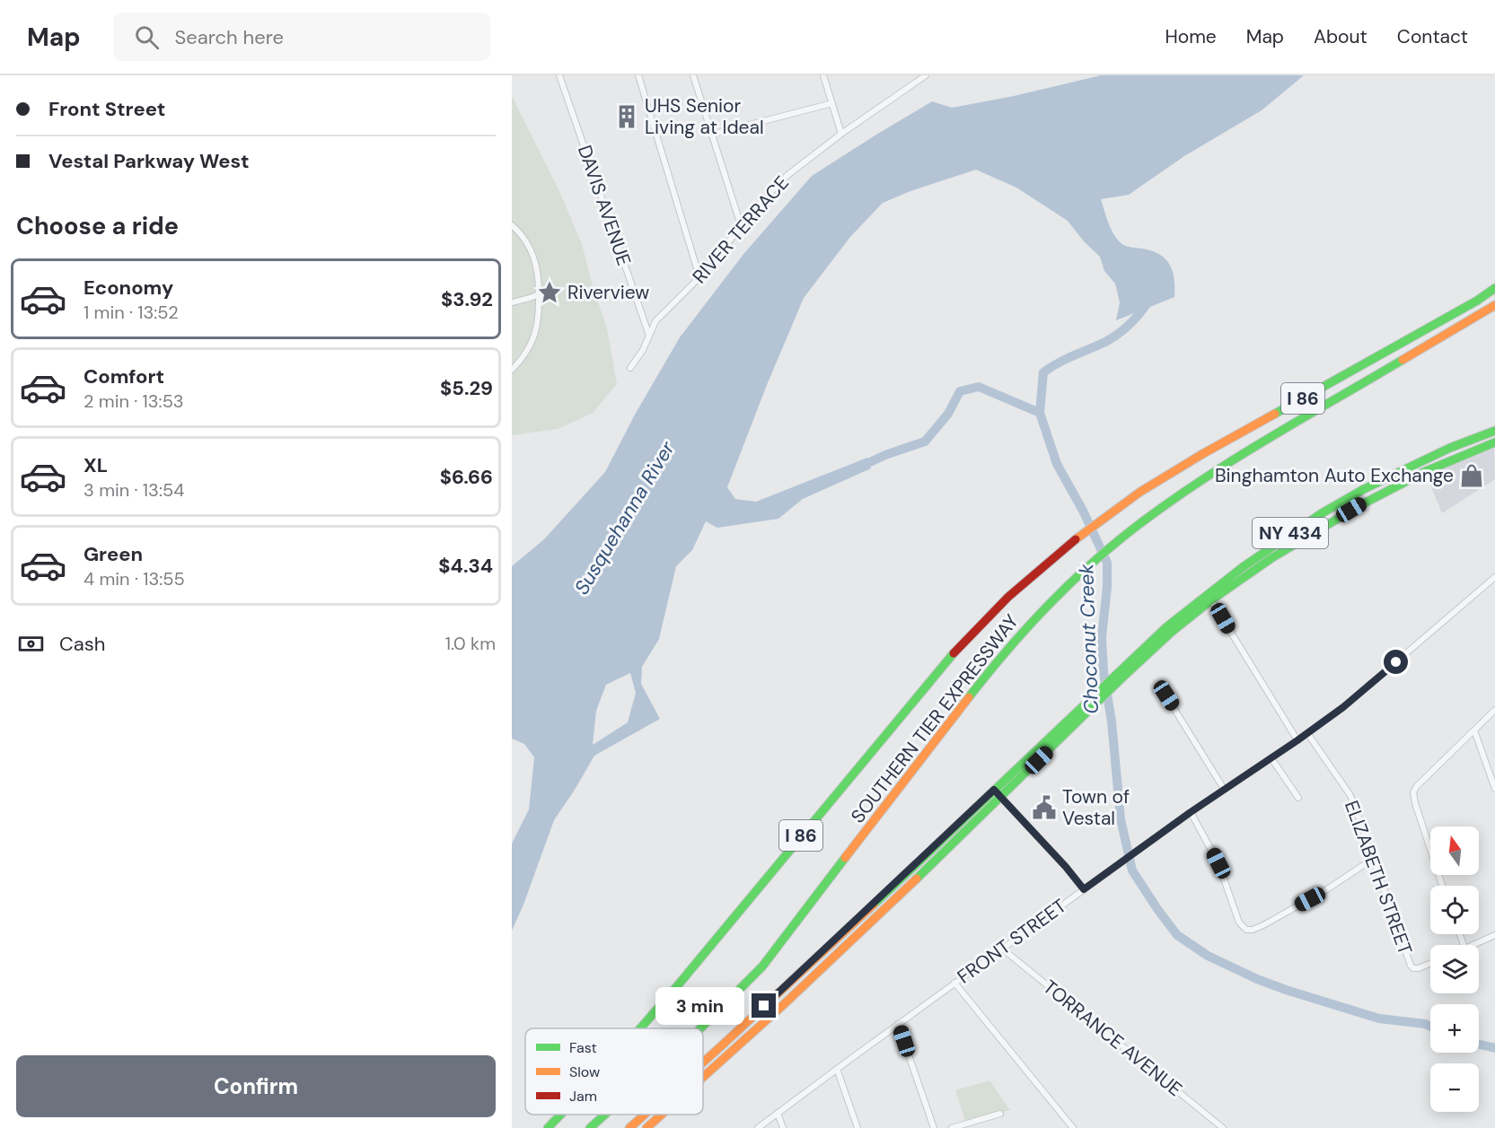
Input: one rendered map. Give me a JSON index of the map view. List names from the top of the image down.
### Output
{
  "streets": {
    "main road": ["I 86", "NY 434", "SOUTHERN TIER EXPRESSWAY"],
    "street": [
      "DAVIS AVENUE",
      "RIVER TERRACE",
      "ELIZABETH STREET",
      "FRONT STREET",
      "TORRANCE AVENUE"
    ]
  },
  "crossings": [
    ["DAVIS AVENUE", "RIVER TERRACE"],
    ["ELIZABETH STREET", "FRONT STREET"],
    ["FRONT STREET", "TORRANCE AVENUE"]
  ],
  "water": ["Susquehanna River", "Choconut Creek"],
  "places": {
    "building": ["UHS Senior Living at Ideal"],
    "place": ["Riverview"],
    "shop": ["Binghamton Auto Exchange"],
    "public building": ["Town of Vestal"]
  },
  "legend": ["Fast", "Slow", "Jam"],
  "north": "top",
  "page": {
    "header": "Map",
    "search": "Search here",
    "nav": [
      "Home",
      "Map",
      "About",
      "Contact"
    ],
    "banner": ["Front Street", "Vestal Parkway West"],
    "heading": "Choose a ride",
    "list": [
      {
        "name": "Economy",
        "note": "1 min · 13:52",
        "value": "$3.92"
      },
      {
        "name": "Comfort",
        "note": "2 min · 13:53",
        "value": "$5.29"
      },
      {
        "name": "XL",
        "note": "3 min · 13:54",
        "value": "$6.66"
      },
      {
        "name": "Green",
        "note": "4 min · 13:55",
        "value": "$4.34"
      }
    ],
    "pay": ["Cash", "1.0 km"],
    "map_buttons": ["+", "−"],
    "bubble": "3 min",
    "buttons": "Confirm"
  }
}
